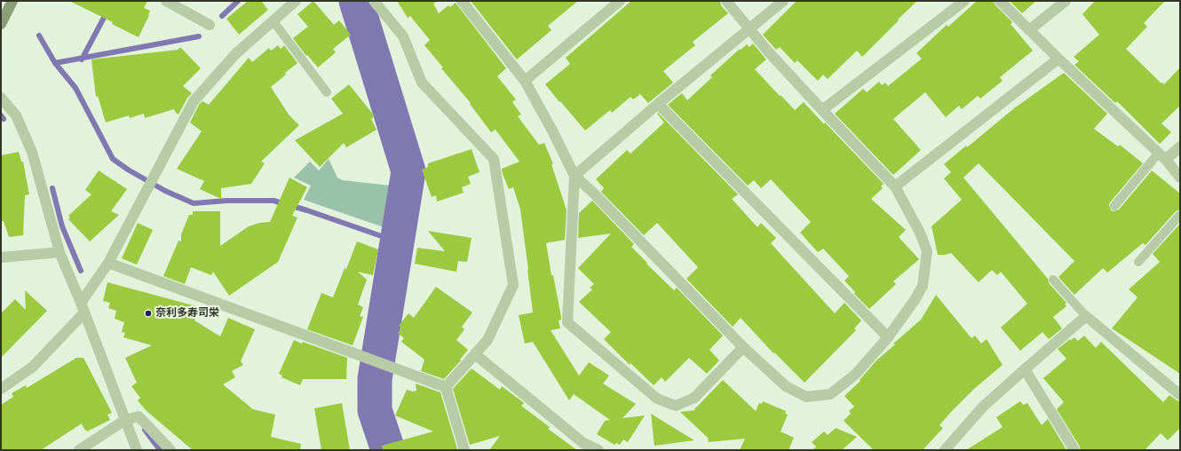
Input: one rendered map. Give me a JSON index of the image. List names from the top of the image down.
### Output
{
  "places": ["奈利多寿司栄"]
}
